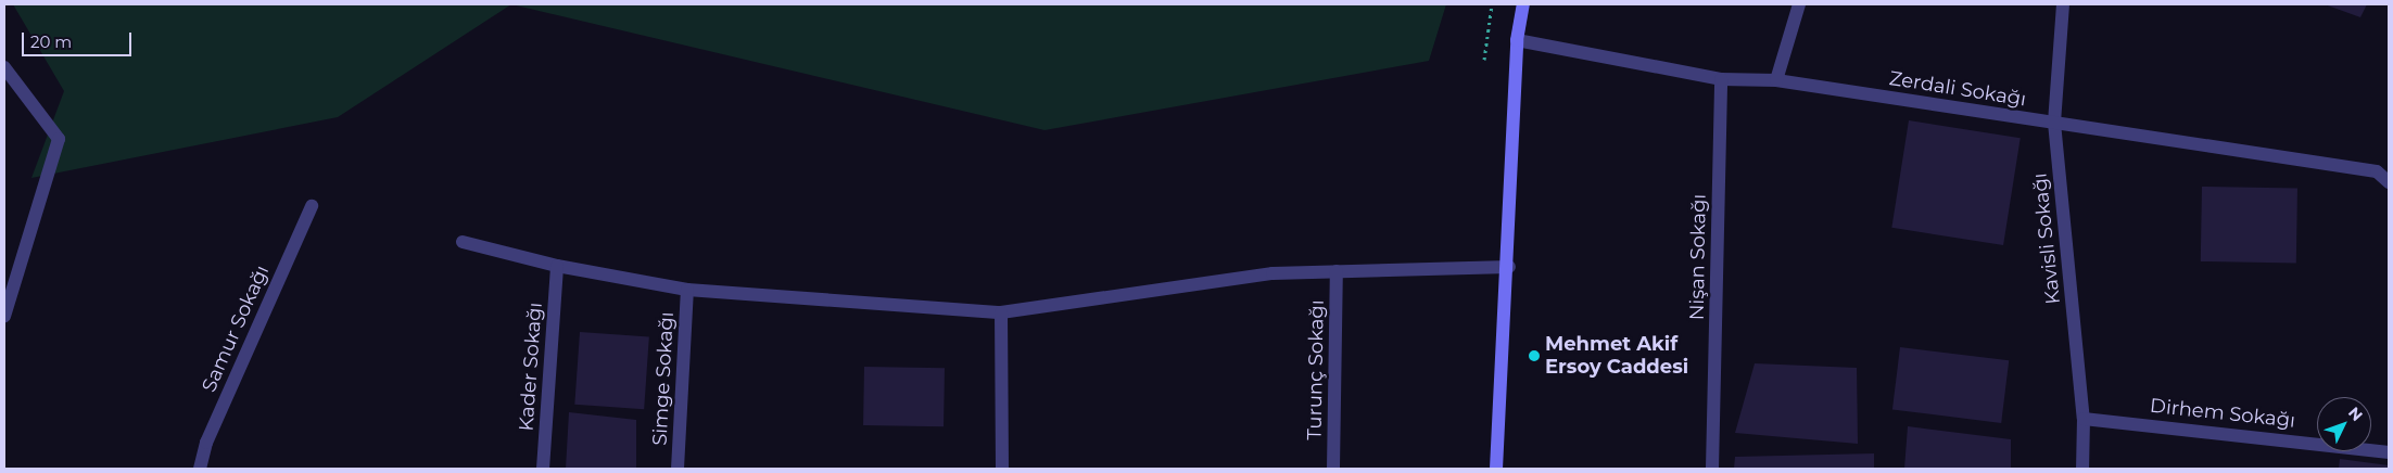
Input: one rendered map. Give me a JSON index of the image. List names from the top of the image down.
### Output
{
  "streets": {
    "street": [
      "Zerdali Sokağı",
      "Kavisli Sokağı",
      "Nişan Sokağı",
      "Samur Sokağı",
      "Kader Sokağı",
      "Turunç Sokağı",
      "Simge Sokağı",
      "Dirhem Sokağı"
    ]
  },
  "crossings": [
    ["Zerdali Sokağı", "Kavisli Sokağı"],
    ["Zerdali Sokağı", "Nişan Sokağı"],
    ["Kavisli Sokağı", "Dirhem Sokağı"]
  ],
  "places": ["Mehmet Akif Ersoy Caddesi"],
  "scale_bar": "20 m",
  "north": "top right"
}
